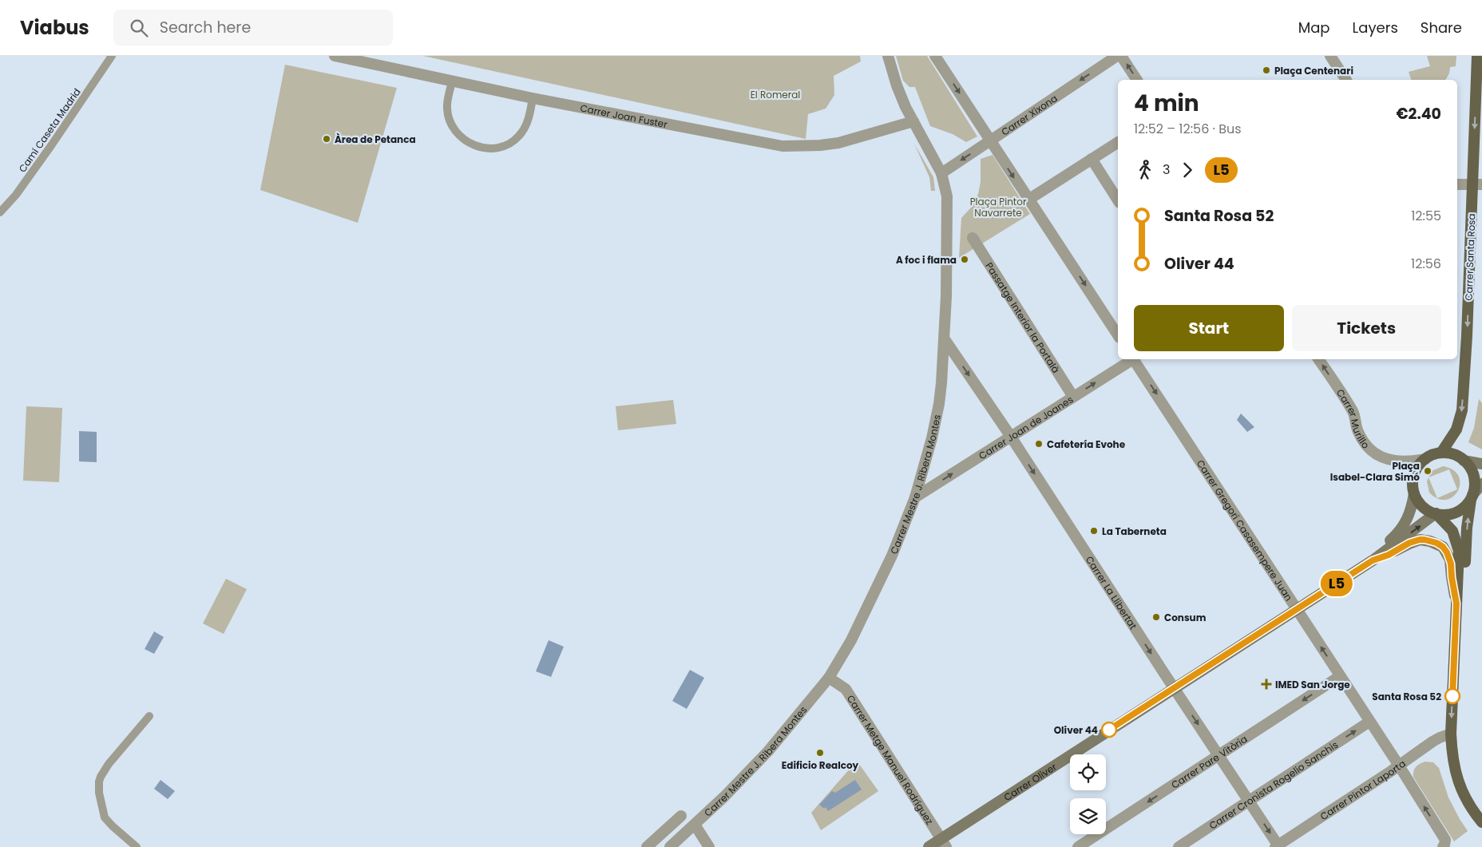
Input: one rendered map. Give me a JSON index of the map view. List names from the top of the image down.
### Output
{
  "streets": {
    "main road": ["Carrer Santa Rosa", "Carrer Oliver"],
    "street": [
      "Carrer Xixona",
      "Carrer Joan Fuster",
      "Passatge Interior la Portalà",
      "Carrer Murillo",
      "Carrer Joan de Joanes",
      "Carrer Mestre J. Ribera Montes",
      "Carrer Gregori Casasempere Juan",
      "Carrer La Llibertat",
      "Carrer Metge Manuel Rodríguez",
      "Carrer Pare Vitòria",
      "Carrer Cronista Rogelio Sanchis",
      "Carrer Pintor Laporta"
    ],
    "lane": ["Camí Caseta Madrid"]
  },
  "crossings": [
    ["Carrer Xixona", "Carrer Mestre J. Ribera Montes"],
    ["Carrer Joan Fuster", "Carrer Mestre J. Ribera Montes"],
    ["Carrer Santa Rosa", "Carrer Murillo"],
    ["Carrer Santa Rosa", "Carrer Oliver"],
    ["Passatge Interior la Portalà", "Carrer Joan de Joanes"],
    ["Carrer Murillo", "Carrer Oliver"],
    ["Carrer Joan de Joanes", "Carrer Mestre J. Ribera Montes"],
    ["Carrer Joan de Joanes", "Carrer La Llibertat"],
    ["Carrer Mestre J. Ribera Montes", "Carrer La Llibertat"],
    ["Carrer Mestre J. Ribera Montes", "Carrer Metge Manuel Rodríguez"],
    ["Carrer Gregori Casasempere Juan", "Carrer Pare Vitòria"],
    ["Carrer Gregori Casasempere Juan", "Carrer Oliver"],
    ["Carrer Gregori Casasempere Juan", "Carrer Cronista Rogelio Sanchis"],
    ["Carrer Gregori Casasempere Juan", "Carrer Pintor Laporta"],
    ["Carrer La Llibertat", "Carrer Pare Vitòria"],
    ["Carrer La Llibertat", "Carrer Oliver"],
    ["Carrer La Llibertat", "Carrer Cronista Rogelio Sanchis"],
    ["Carrer La Llibertat", "Carrer Pintor Laporta"],
    ["Carrer Metge Manuel Rodríguez", "Carrer Oliver"]
  ],
  "one_way": [
    "Carrer Santa Rosa",
    "Carrer Murillo",
    "Carrer Joan de Joanes",
    "Carrer La Llibertat",
    "Carrer Pare Vitòria",
    "Carrer Cronista Rogelio Sanchis"
  ],
  "parks": ["El Romeral", "Plaça Pintor Navarrete"],
  "places": {
    "other": [
      "Plaça Centenari",
      "Àrea de Petanca",
      "A foc i flama",
      "Cafetería Evohe",
      "Plaça Isabel-Clara Simó",
      "La Taberneta",
      "Consum",
      "Santa Rosa 52",
      "Oliver 44",
      "Edificio Realcoy"
    ],
    "health": ["IMED San Jorge"]
  },
  "lines": ["bus line L5"],
  "page": {
    "header": "Viabus",
    "search": "Search here",
    "nav": ["Map", "Layers", "Share"],
    "on_map": "L5",
    "heading": ["4 min", "12:52 – 12:56 · Bus", "€2.40"],
    "legs": ["3", "L5"],
    "list": [
      {
        "name": "Santa Rosa 52",
        "value": "12:55"
      },
      {
        "name": "Oliver 44",
        "value": "12:56"
      }
    ],
    "buttons": ["Start", "Tickets"]
  }
}
